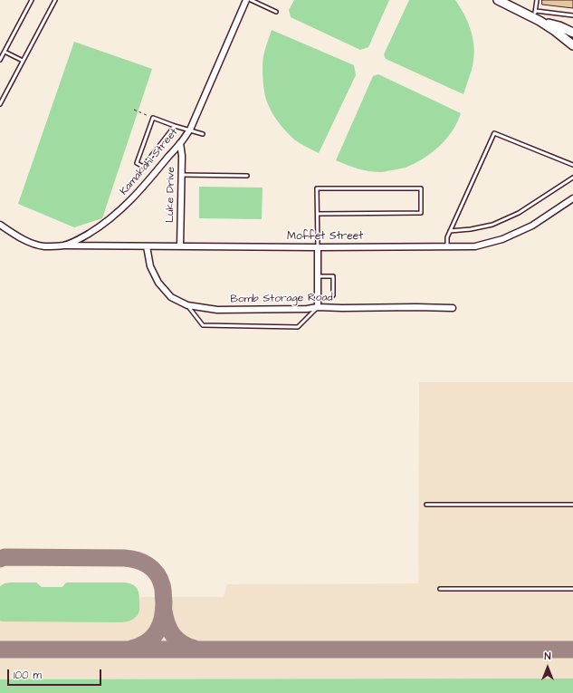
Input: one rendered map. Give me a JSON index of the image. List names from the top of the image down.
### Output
{
  "streets": {
    "street": [
      "Kamakahi Street",
      "Luke Drive",
      "Moffet Street",
      "Bomb Storage Road"
    ]
  },
  "crossings": [
    ["Kamakahi Street", "Luke Drive"],
    ["Kamakahi Street", "Moffet Street"],
    ["Luke Drive", "Moffet Street"],
    ["Moffet Street", "Bomb Storage Road"]
  ],
  "scale_bar": "100 m",
  "north": "top"
}
